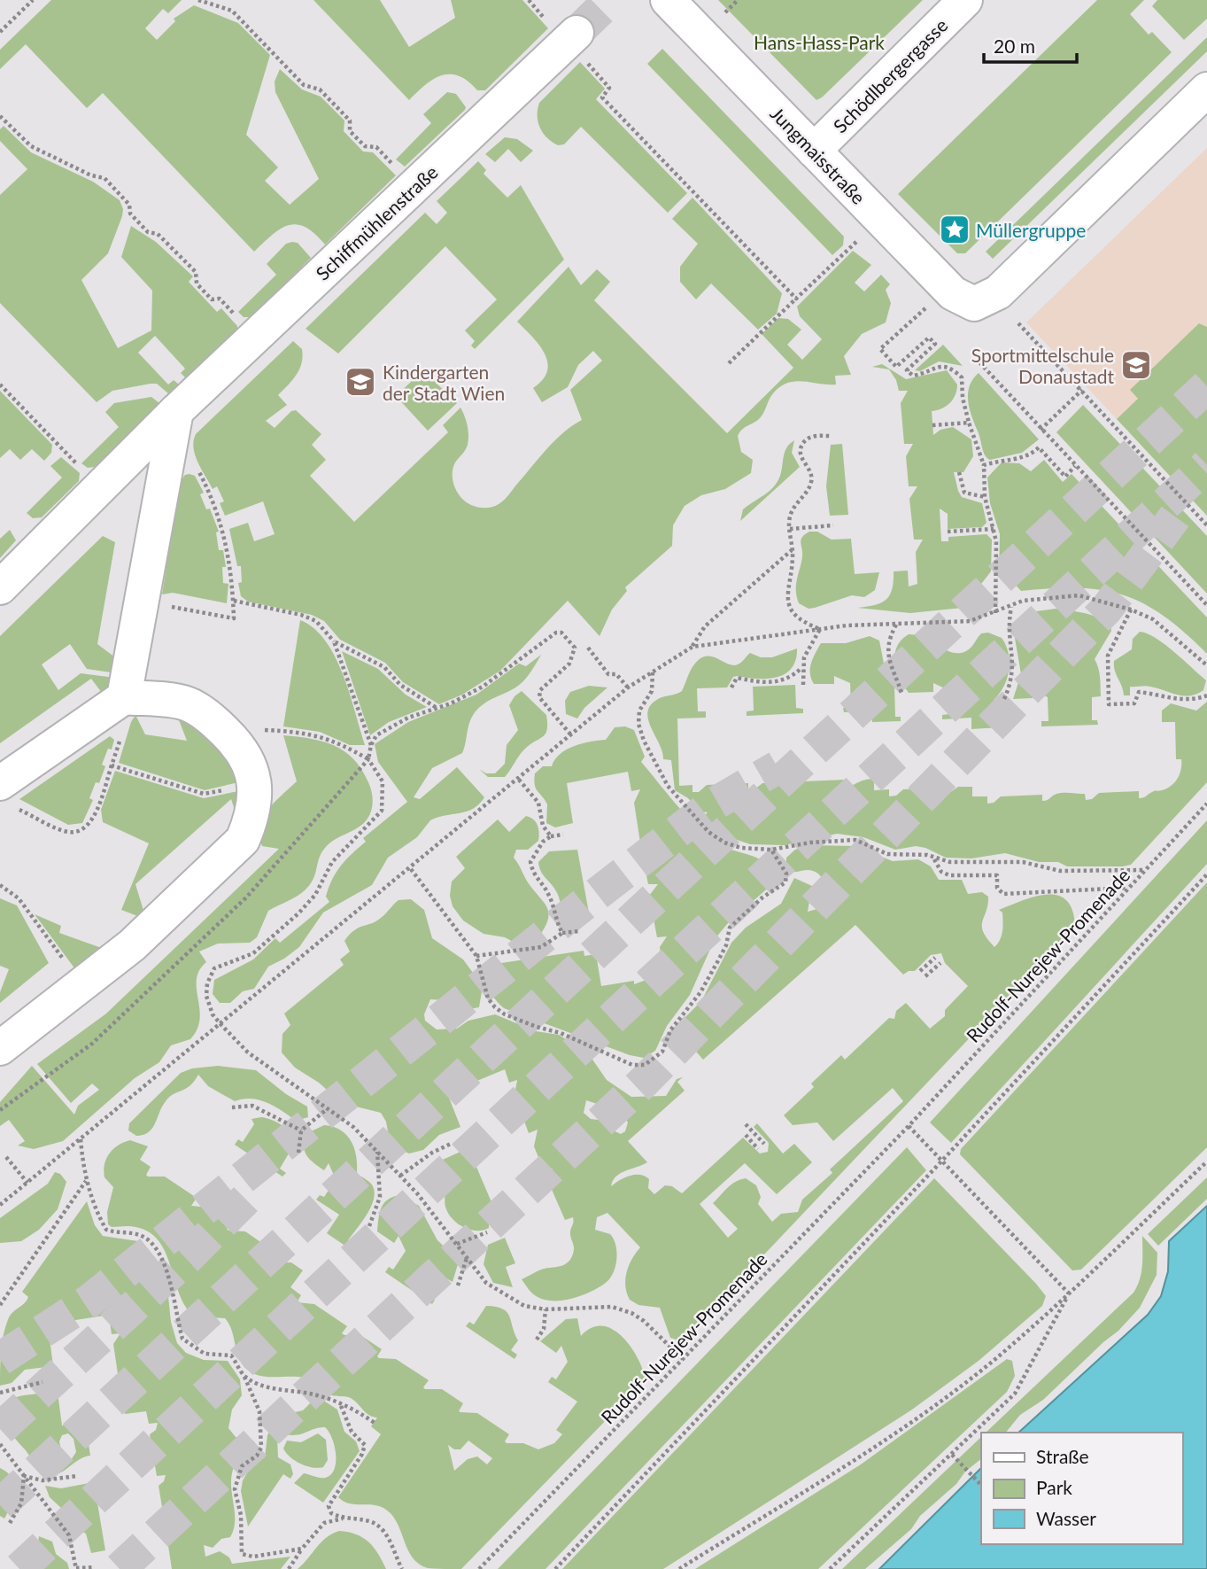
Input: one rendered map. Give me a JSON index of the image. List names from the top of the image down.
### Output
{
  "streets": {
    "street": ["Schödlbergergasse", "Jungmaisstraße", "Schiffmühlenstraße"],
    "path": ["Rudolf-Nurejew-Promenade"]
  },
  "crossings": [
    ["Schödlbergergasse", "Jungmaisstraße"]
  ],
  "parks": ["Hans-Hass-Park"],
  "places": {
    "place": ["Müllergruppe"],
    "school or university": ["Sportmittelschule Donaustadt", "Kindergarten der Stadt Wien"]
  },
  "legend": ["Straße", "Park", "Wasser"],
  "scale_bar": "20 m"
}
